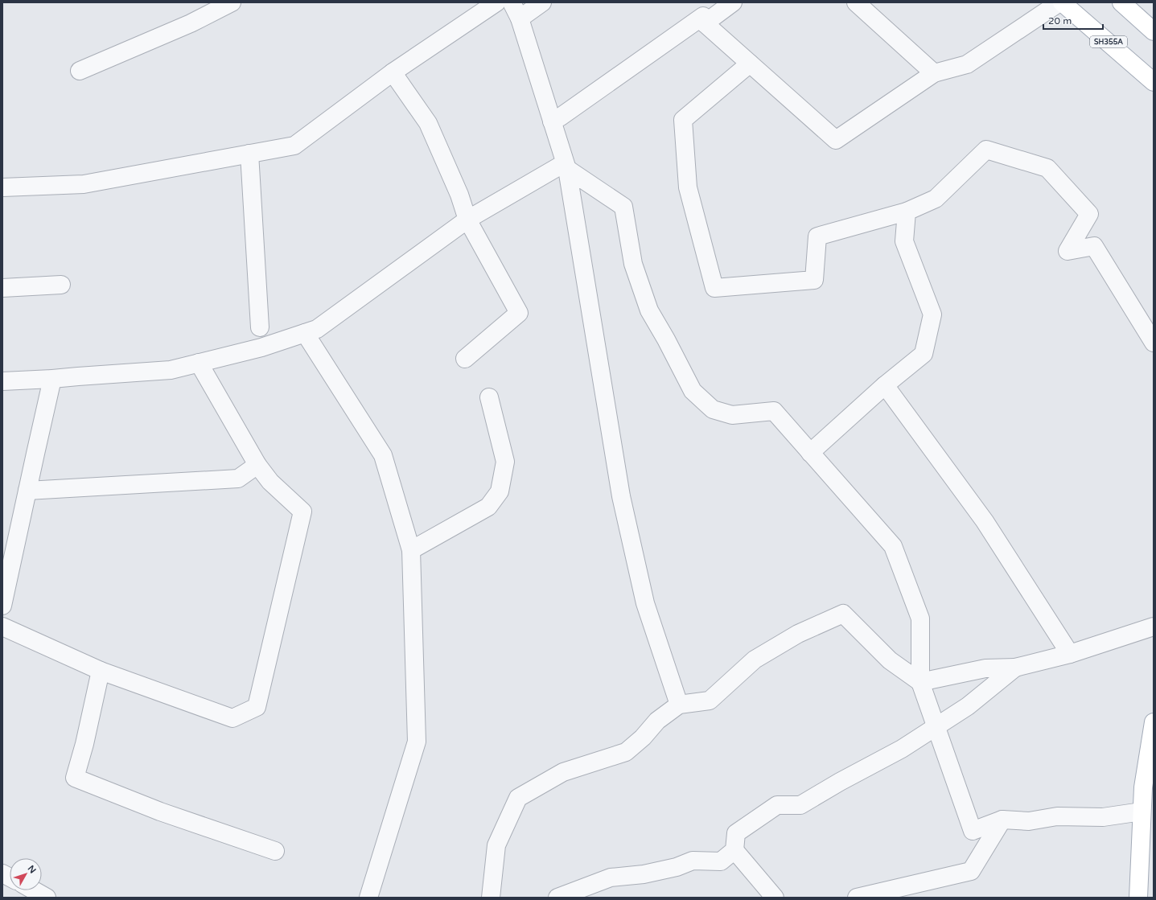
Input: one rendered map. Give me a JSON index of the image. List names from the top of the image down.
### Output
{
  "streets": {
    "main road": ["SH355A"]
  },
  "scale_bar": "20 m",
  "north": "top right"
}
